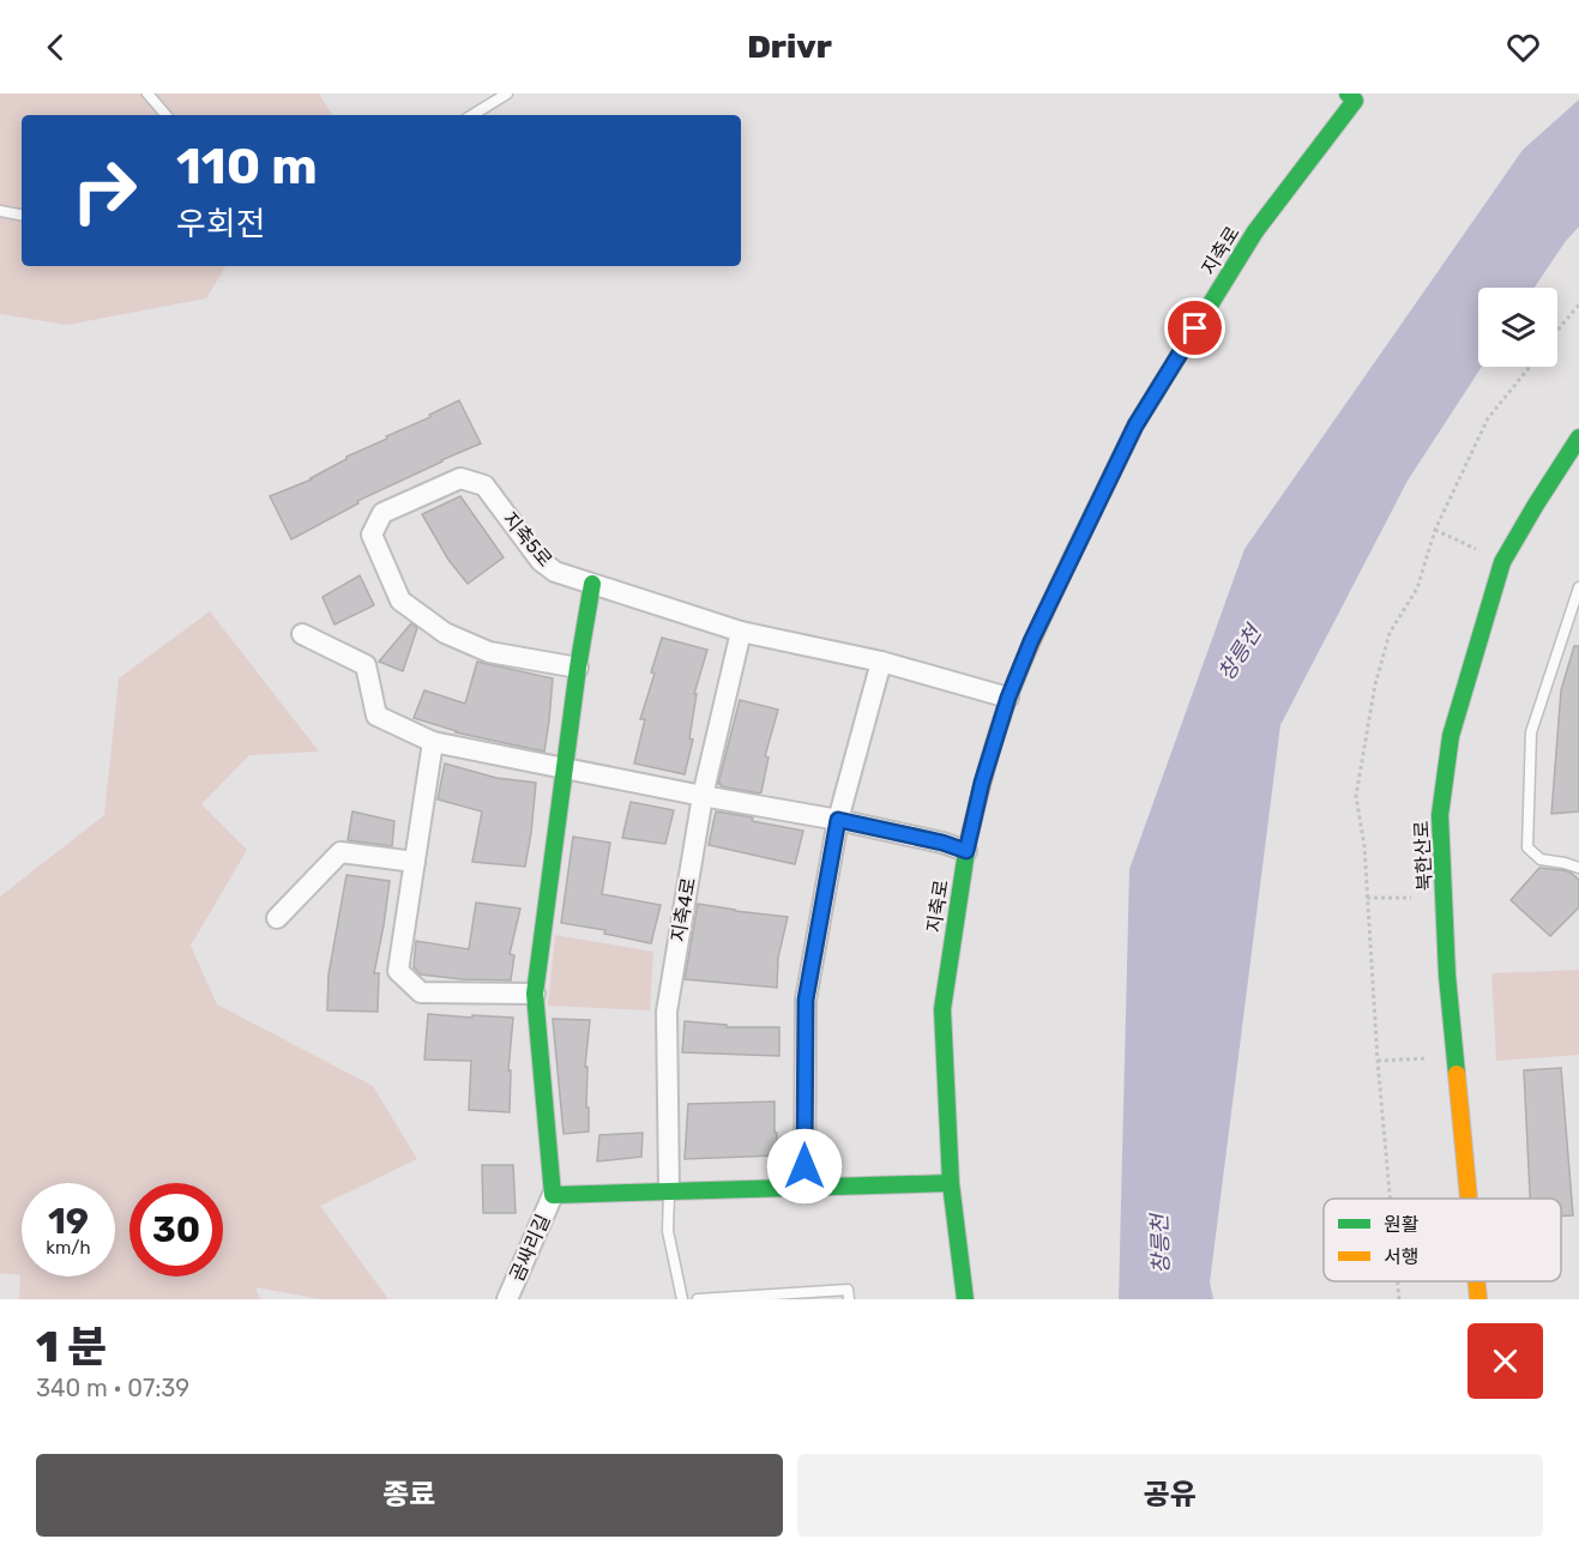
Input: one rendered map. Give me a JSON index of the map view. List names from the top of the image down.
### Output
{
  "streets": {
    "street": [
      "지축로",
      "지축5로",
      "북한산로",
      "지축4로",
      "곰싸리길"
    ]
  },
  "crossings": [
    ["지축로", "지축5로"],
    ["지축5로", "지축4로"]
  ],
  "water": ["창릉천"],
  "legend": ["원활", "서행"],
  "page": {
    "header": "Drivr",
    "turn": ["110 m", "우회전"],
    "speed": "19 km/h",
    "limit": "30",
    "heading": ["1 분", "340 m · 07:39"],
    "buttons": ["종료", "공유"]
  }
}
